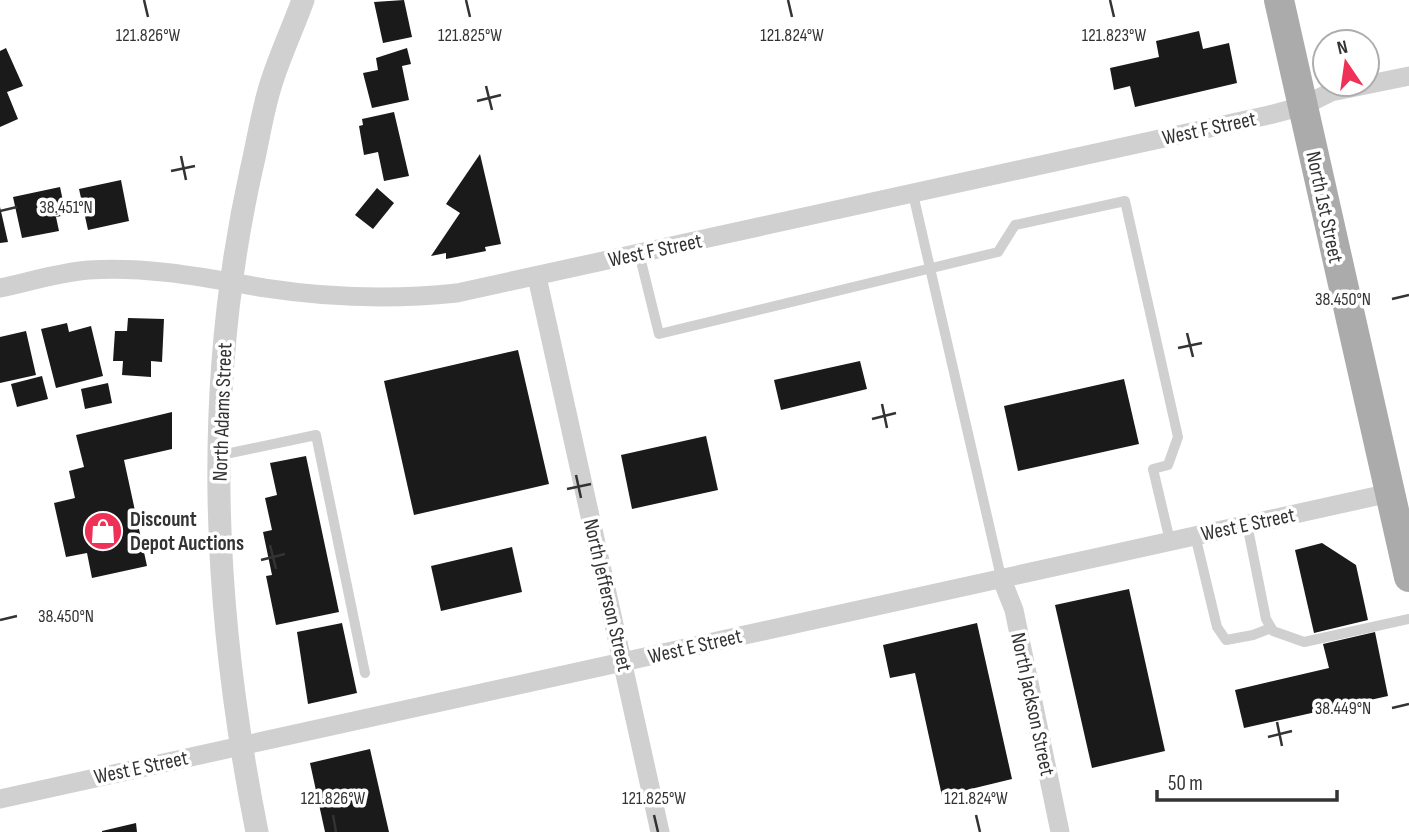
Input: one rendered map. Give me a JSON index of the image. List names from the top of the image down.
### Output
{
  "streets": {
    "main road": ["North 1st Street"],
    "street": [
      "West F Street",
      "North Adams Street",
      "West E Street",
      "North Jefferson Street",
      "North Jackson Street"
    ]
  },
  "crossings": [
    ["West F Street", "North 1st Street"],
    ["West F Street", "North Adams Street"],
    ["West F Street", "North Jefferson Street"],
    ["North 1st Street", "West E Street"],
    ["North Adams Street", "West E Street"],
    ["West E Street", "North Jefferson Street"],
    ["West E Street", "North Jackson Street"]
  ],
  "places": {
    "shop": ["Discount Depot Auctions"]
  },
  "scale_bar": "50 m",
  "north": "top",
  "coordinates": [
    "121.826°W",
    "121.825°W",
    "121.824°W",
    "121.823°W",
    "38.451°N",
    "38.450°N",
    "38.449°N"
  ]
}
